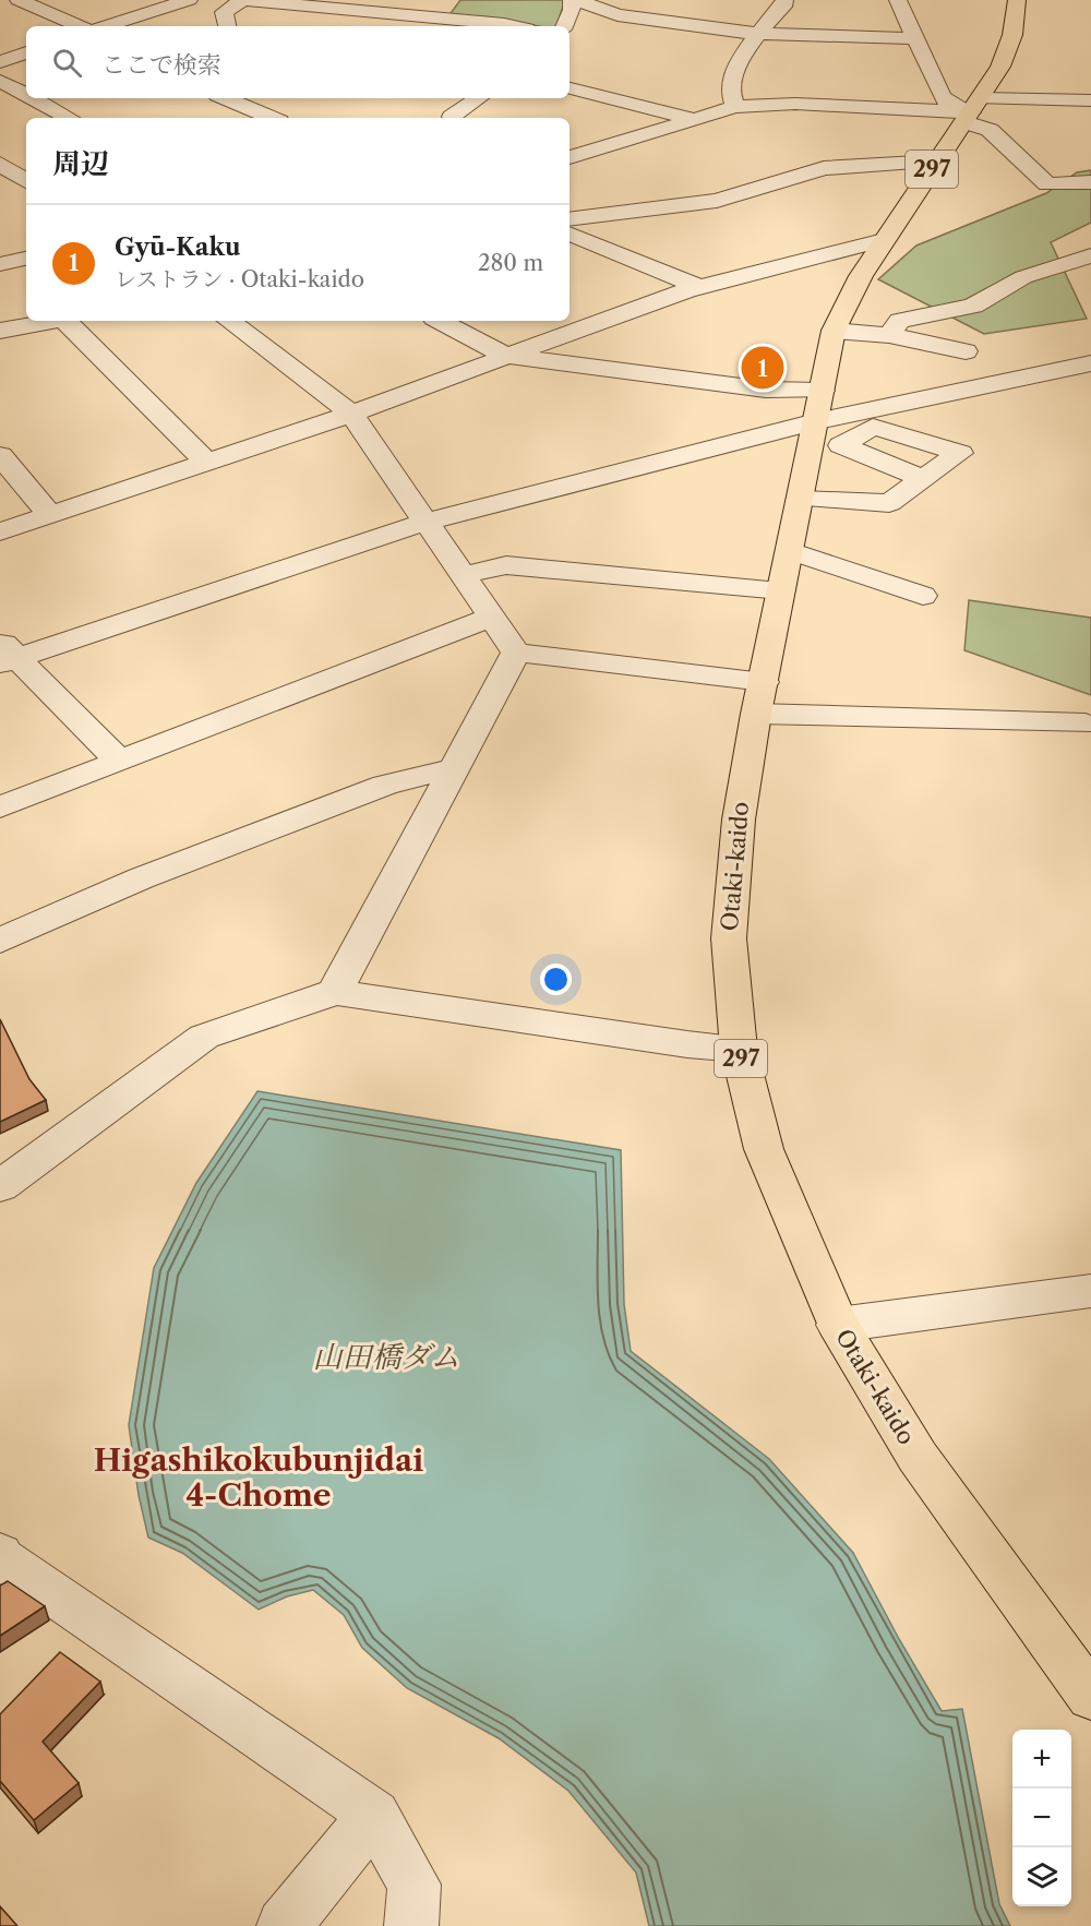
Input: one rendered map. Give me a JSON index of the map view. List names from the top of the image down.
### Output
{
  "streets": {
    "highway": ["297", "Otaki-kaido"]
  },
  "districts": ["Higashikokubunjidai 4-Chome"],
  "water": ["山田橋ダム"],
  "page": {
    "search": "ここで検索",
    "heading": "周辺",
    "list": [
      {
        "mark": "1",
        "name": "Gyū-Kaku",
        "note": "レストラン · Otaki-kaido",
        "value": "280 m"
      }
    ],
    "pins": "1",
    "map_buttons": ["+", "−"]
  }
}
